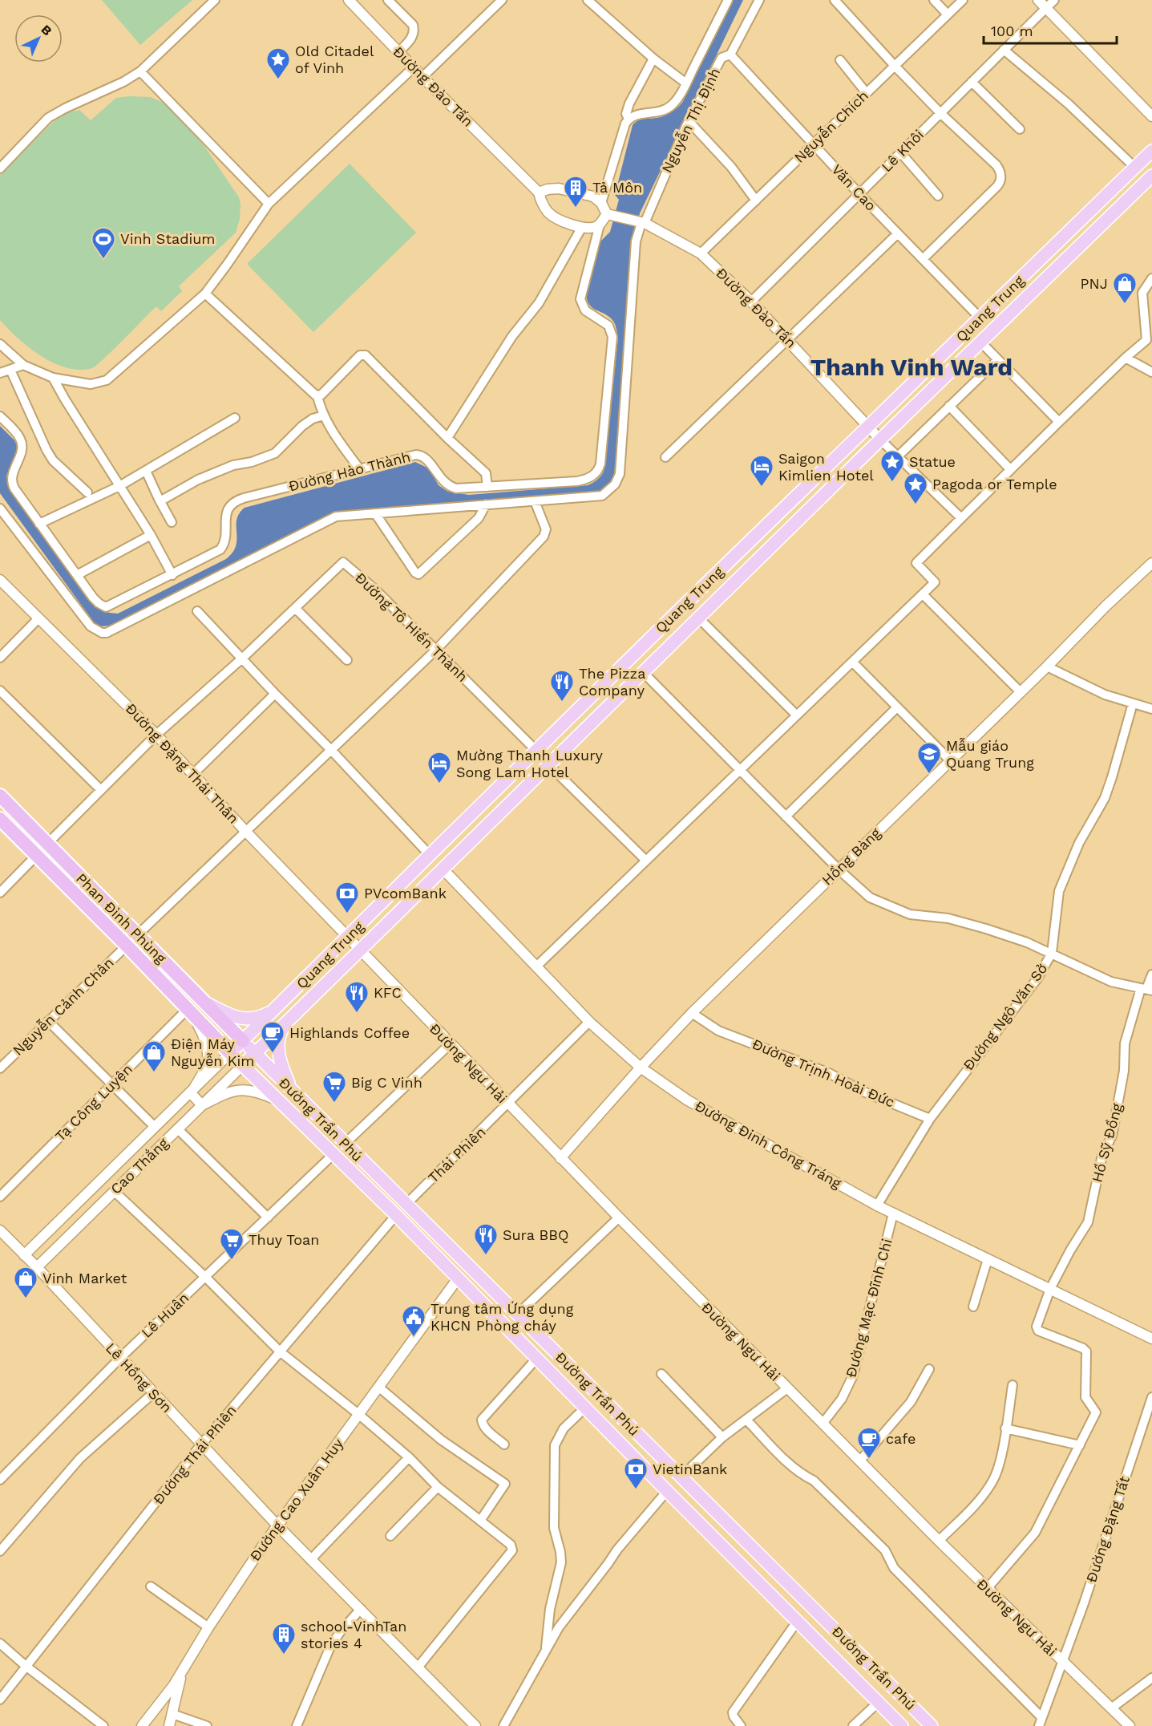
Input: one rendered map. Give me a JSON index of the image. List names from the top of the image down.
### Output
{
  "streets": {
    "highway": ["Phan Đình Phùng"],
    "main road": ["Quang Trung", "Đường Trần Phú"],
    "street": [
      "Đường Đào Tấn",
      "Nguyễn Thị Định",
      "Nguyễn Chích",
      "Lê Khôi",
      "Văn Cao",
      "Đường Hào Thành",
      "Đường Tô Hiến Thành",
      "Đường Đặng Thái Thân",
      "Hồng Bàng",
      "Nguyễn Cảnh Chân",
      "Đường Ngô Văn Sở",
      "Đường Ngư Hải",
      "Đường Trịnh Hoài Đức",
      "Tạ Công Luyện",
      "Hồ Sỹ Đồng",
      "Đường Đinh Công Tráng",
      "Thái Phiên",
      "Cao Thắng",
      "Đường Mạc Đĩnh Chi",
      "Lê Huân",
      "Lê Hồng Sơn",
      "Đường Thái Phiên",
      "Đường Cao Xuân Huy",
      "Đường Đặng Tất"
    ]
  },
  "crossings": [
    ["Đường Đào Tấn", "Nguyễn Thị Định"],
    ["Đường Đào Tấn", "Nguyễn Chích"],
    ["Đường Đào Tấn", "Lê Khôi"],
    ["Đường Đào Tấn", "Quang Trung"],
    ["Đường Đào Tấn", "Đường Hào Thành"],
    ["Nguyễn Thị Định", "Văn Cao"],
    ["Nguyễn Chích", "Văn Cao"],
    ["Lê Khôi", "Văn Cao"],
    ["Văn Cao", "Quang Trung"],
    ["Quang Trung", "Đường Tô Hiến Thành"],
    ["Quang Trung", "Đường Đặng Thái Thân"],
    ["Quang Trung", "Phan Đình Phùng"],
    ["Quang Trung", "Đường Ngư Hải"],
    ["Quang Trung", "Đường Trần Phú"],
    ["Quang Trung", "Đường Đinh Công Tráng"],
    ["Quang Trung", "Cao Thắng"],
    ["Đường Tô Hiến Thành", "Đường Đặng Thái Thân"],
    ["Đường Tô Hiến Thành", "Phan Đình Phùng"],
    ["Đường Đặng Thái Thân", "Đường Ngư Hải"],
    ["Hồng Bàng", "Đường Ngư Hải"],
    ["Hồng Bàng", "Đường Trịnh Hoài Đức"],
    ["Hồng Bàng", "Đường Đinh Công Tráng"],
    ["Phan Đình Phùng", "Nguyễn Cảnh Chân"],
    ["Phan Đình Phùng", "Tạ Công Luyện"],
    ["Phan Đình Phùng", "Đường Trần Phú"],
    ["Đường Ngô Văn Sở", "Đường Trịnh Hoài Đức"],
    ["Đường Ngô Văn Sở", "Đường Đinh Công Tráng"],
    ["Đường Ngư Hải", "Thái Phiên"],
    ["Đường Ngư Hải", "Đường Mạc Đĩnh Chi"],
    ["Đường Ngư Hải", "Đường Đặng Tất"],
    ["Đường Trần Phú", "Thái Phiên"],
    ["Đường Trần Phú", "Cao Thắng"],
    ["Đường Trần Phú", "Lê Huân"],
    ["Đường Trần Phú", "Đường Thái Phiên"],
    ["Đường Trần Phú", "Đường Cao Xuân Huy"],
    ["Hồ Sỹ Đồng", "Đường Đinh Công Tráng"],
    ["Đường Đinh Công Tráng", "Thái Phiên"],
    ["Đường Đinh Công Tráng", "Đường Mạc Đĩnh Chi"],
    ["Cao Thắng", "Lê Hồng Sơn"],
    ["Lê Huân", "Lê Hồng Sơn"],
    ["Lê Hồng Sơn", "Đường Thái Phiên"],
    ["Lê Hồng Sơn", "Đường Cao Xuân Huy"]
  ],
  "districts": ["Thanh Vinh Ward"],
  "places": {
    "place": ["Old Citadel of Vinh", "Statue", "Pagoda or Temple"],
    "building": ["Tả Môn", "school-VinhTan stories 4"],
    "sports": ["Vinh Stadium"],
    "shop": ["PNJ", "Điện Máy Nguyễn Kim", "Vinh Market"],
    "hotel": ["Saigon Kimlien Hotel", "Mường Thanh Luxury Song Lam Hotel"],
    "restaurant": ["The Pizza Company", "KFC", "Sura BBQ"],
    "school or university": ["Mẫu giáo Quang Trung"],
    "bank": ["PVcomBank", "VietinBank"],
    "cafe": ["Highlands Coffee", "cafe"],
    "supermarket": ["Big C Vinh", "Thuy Toan"],
    "public building": ["Trung tâm Ứng dụng KHCN Phòng cháy"]
  },
  "scale_bar": "100 m",
  "north": "top right"
}
